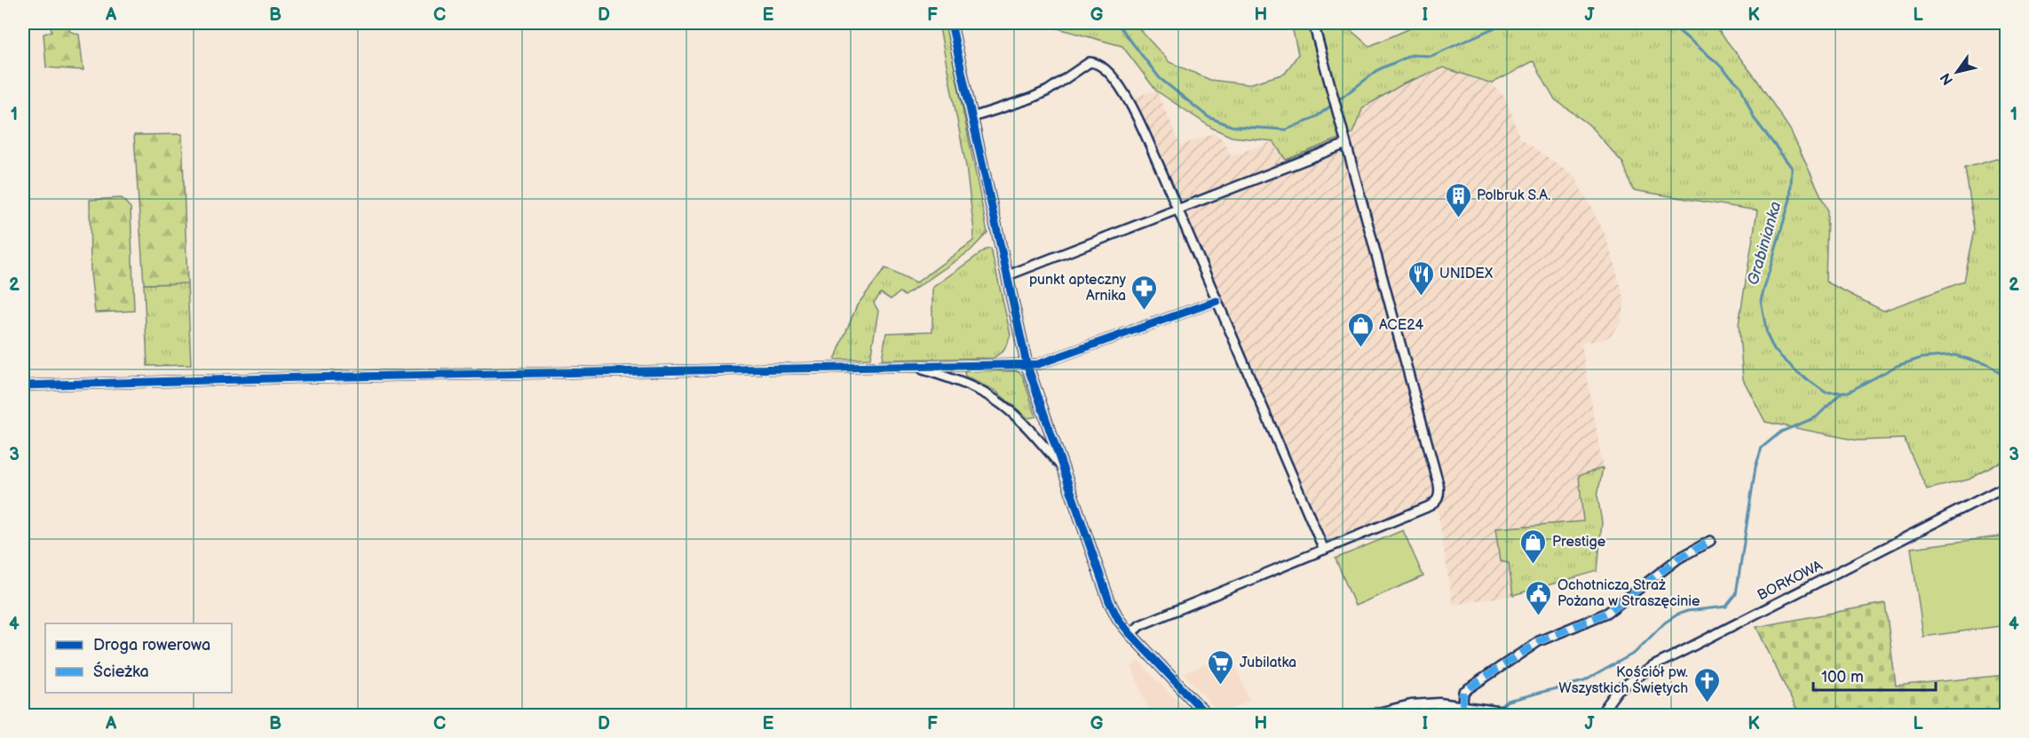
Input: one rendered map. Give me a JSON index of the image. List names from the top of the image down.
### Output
{
  "streets": {
    "street": ["BORKOWA"]
  },
  "water": ["Grabinianka"],
  "places": {
    "building": ["Polbruk S.A."],
    "restaurant": ["UNIDEX"],
    "pharmacy": ["punkt apteczny Arnika"],
    "shop": ["ACE24", "Prestige"],
    "public building": ["Ochotnicza Straż Pożana w Straszęcinie"],
    "supermarket": ["Jubilatka"],
    "church": ["Kościół pw. Wszystkich Świętych"]
  },
  "legend": ["Droga rowerowa", "Ścieżka"],
  "scale_bar": "100 m",
  "north": "bottom left",
  "grid": {
    "columns": [
      "A",
      "B",
      "C",
      "D",
      "E",
      "F",
      "G",
      "H",
      "I",
      "J",
      "K",
      "L"
    ],
    "rows": [
      "1",
      "2",
      "3",
      "4"
    ]
  }
}
